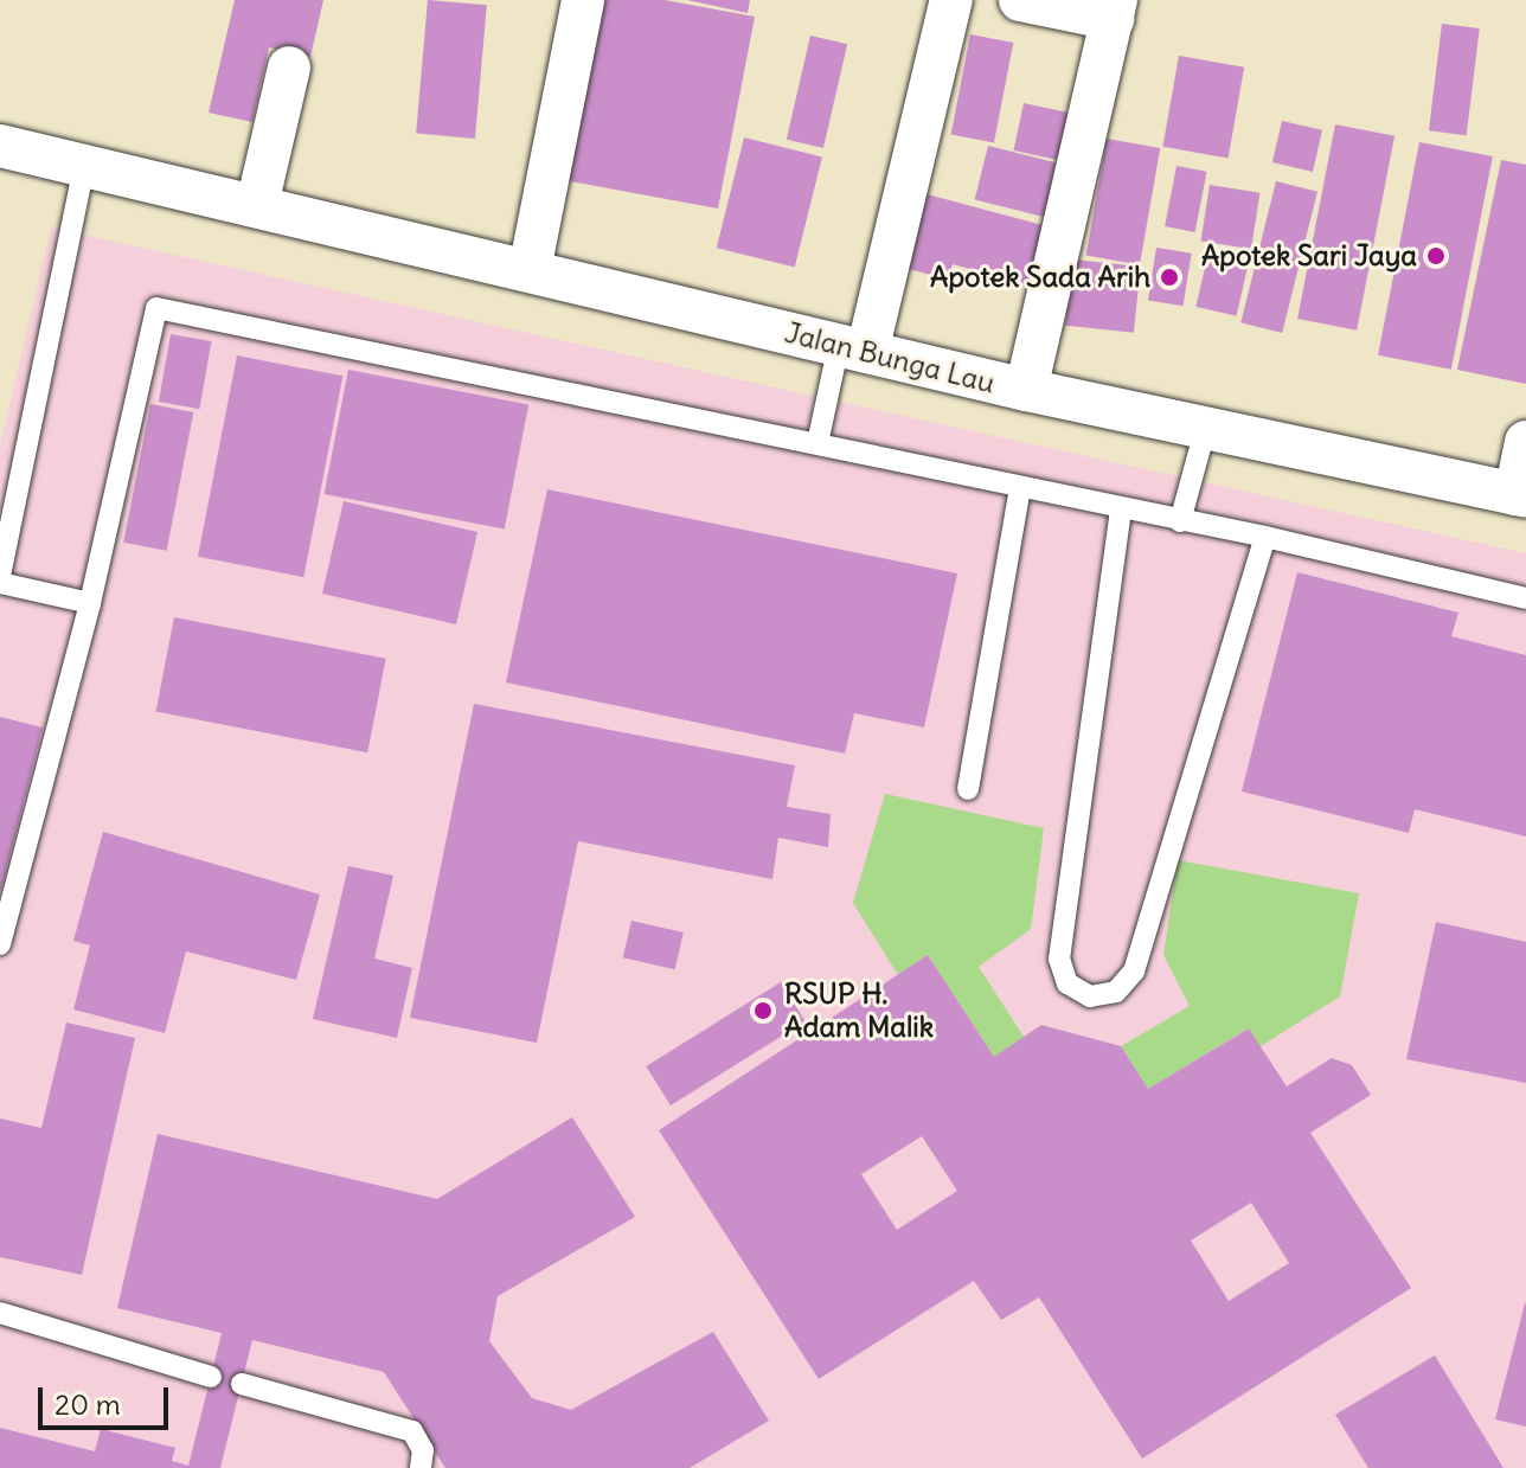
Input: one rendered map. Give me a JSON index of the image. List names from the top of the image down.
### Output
{
  "streets": {
    "street": ["Jalan Bunga Lau"]
  },
  "places": ["Apotek Sari Jaya", "Apotek Sada Arih", "RSUP H. Adam Malik"],
  "scale_bar": "20 m"
}
